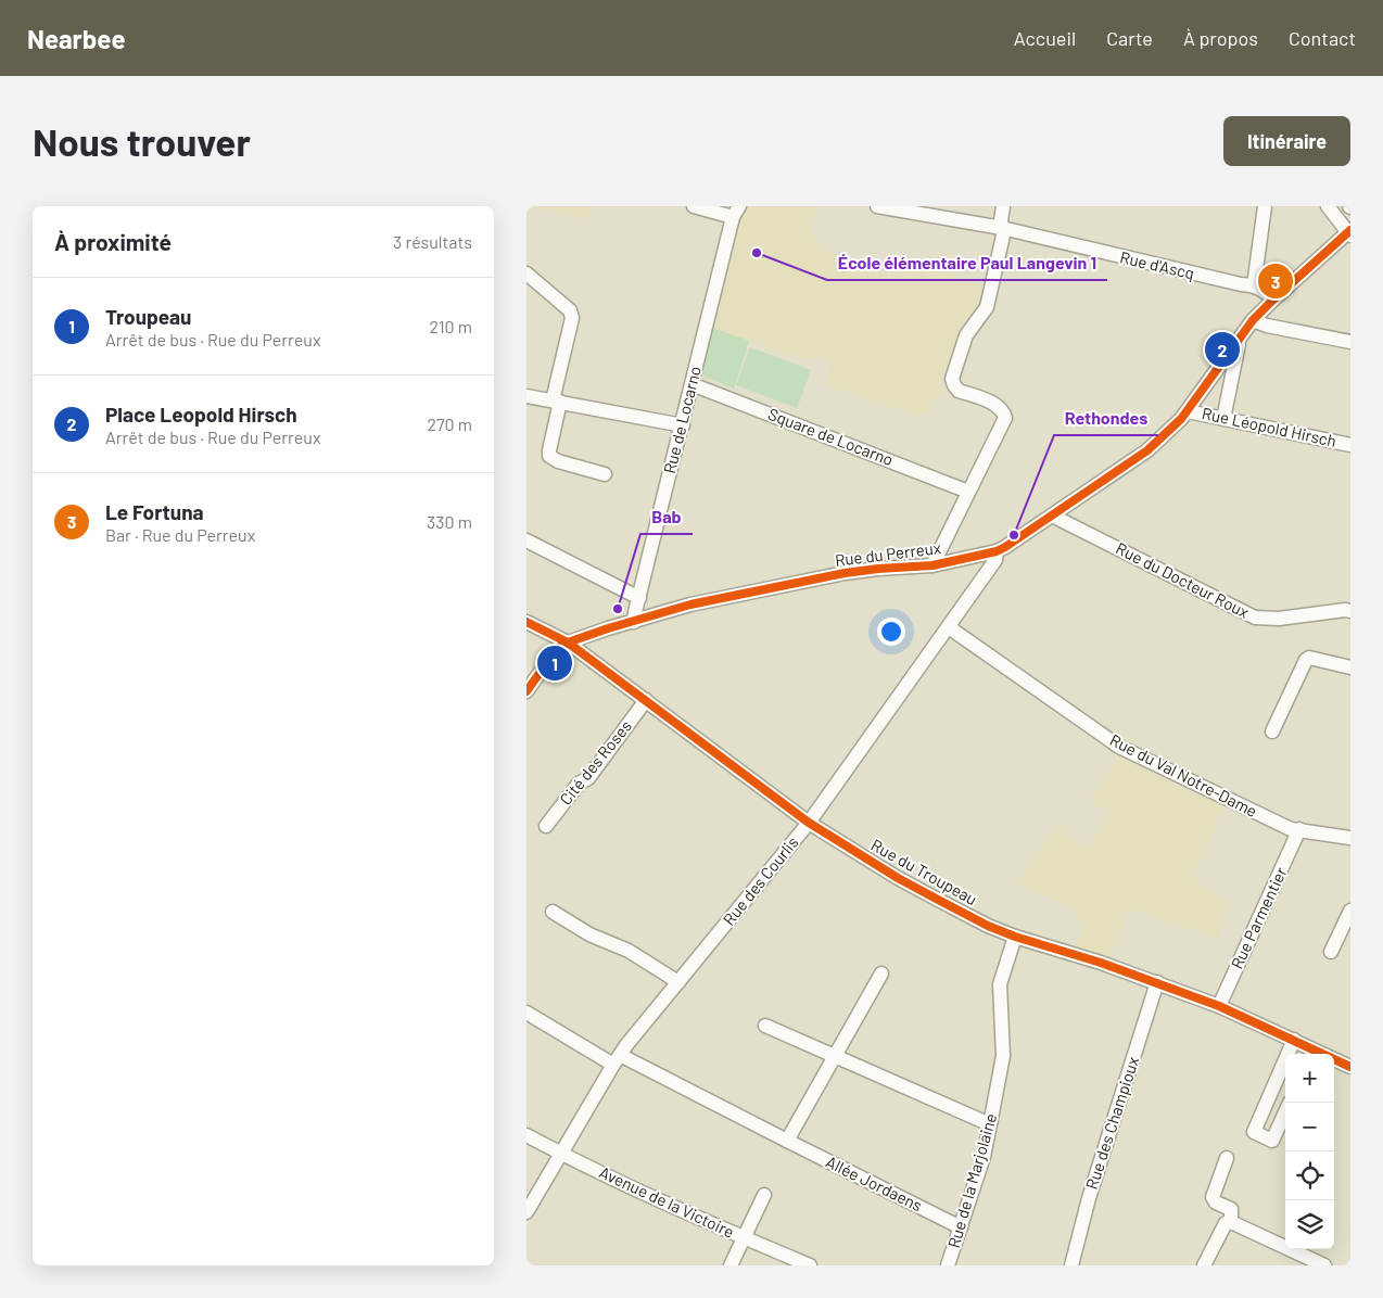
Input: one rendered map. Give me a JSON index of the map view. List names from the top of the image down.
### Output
{
  "streets": {
    "street": [
      "Rue d'Ascq",
      "Rue de Locarno",
      "Rue Léopold Hirsch",
      "Square de Locarno",
      "Rue du Perreux",
      "Rue du Docteur Roux",
      "Cité des Roses",
      "Rue du Val Notre-Dame",
      "Rue du Troupeau",
      "Rue des Courlis",
      "Rue Parmentier",
      "Rue des Champioux",
      "Rue de la Marjolaine",
      "Allée Jordaens",
      "Avenue de la Victoire"
    ]
  },
  "crossings": [
    ["Rue d'Ascq", "Rue du Perreux"],
    ["Rue de Locarno", "Square de Locarno"],
    ["Rue de Locarno", "Rue du Perreux"],
    ["Rue Léopold Hirsch", "Rue du Perreux"],
    ["Rue du Perreux", "Rue du Docteur Roux"],
    ["Rue du Perreux", "Rue du Troupeau"],
    ["Rue du Perreux", "Rue des Courlis"],
    ["Cité des Roses", "Rue du Troupeau"],
    ["Rue du Val Notre-Dame", "Rue des Courlis"],
    ["Rue du Val Notre-Dame", "Rue Parmentier"],
    ["Rue du Troupeau", "Rue des Courlis"],
    ["Rue du Troupeau", "Rue Parmentier"],
    ["Rue du Troupeau", "Rue des Champioux"],
    ["Rue du Troupeau", "Rue de la Marjolaine"],
    ["Rue des Courlis", "Allée Jordaens"],
    ["Rue des Courlis", "Avenue de la Victoire"],
    ["Rue de la Marjolaine", "Allée Jordaens"]
  ],
  "places": ["École élémentaire Paul Langevin 1", "Rethondes", "Bab"],
  "page": {
    "header": "Nearbee",
    "nav": [
      "Accueil",
      "Carte",
      "À propos",
      "Contact"
    ],
    "buttons": "Itinéraire",
    "title": "Nous trouver",
    "heading": ["À proximité", "3 résultats"],
    "pins": ["3", "2", "1"],
    "list": [
      {
        "mark": "1",
        "name": "Troupeau",
        "note": "Arrêt de bus · Rue du Perreux",
        "value": "210 m"
      },
      {
        "mark": "2",
        "name": "Place Leopold Hirsch",
        "note": "Arrêt de bus · Rue du Perreux",
        "value": "270 m"
      },
      {
        "mark": "3",
        "name": "Le Fortuna",
        "note": "Bar · Rue du Perreux",
        "value": "330 m"
      }
    ],
    "map_buttons": ["+", "−"]
  }
}
